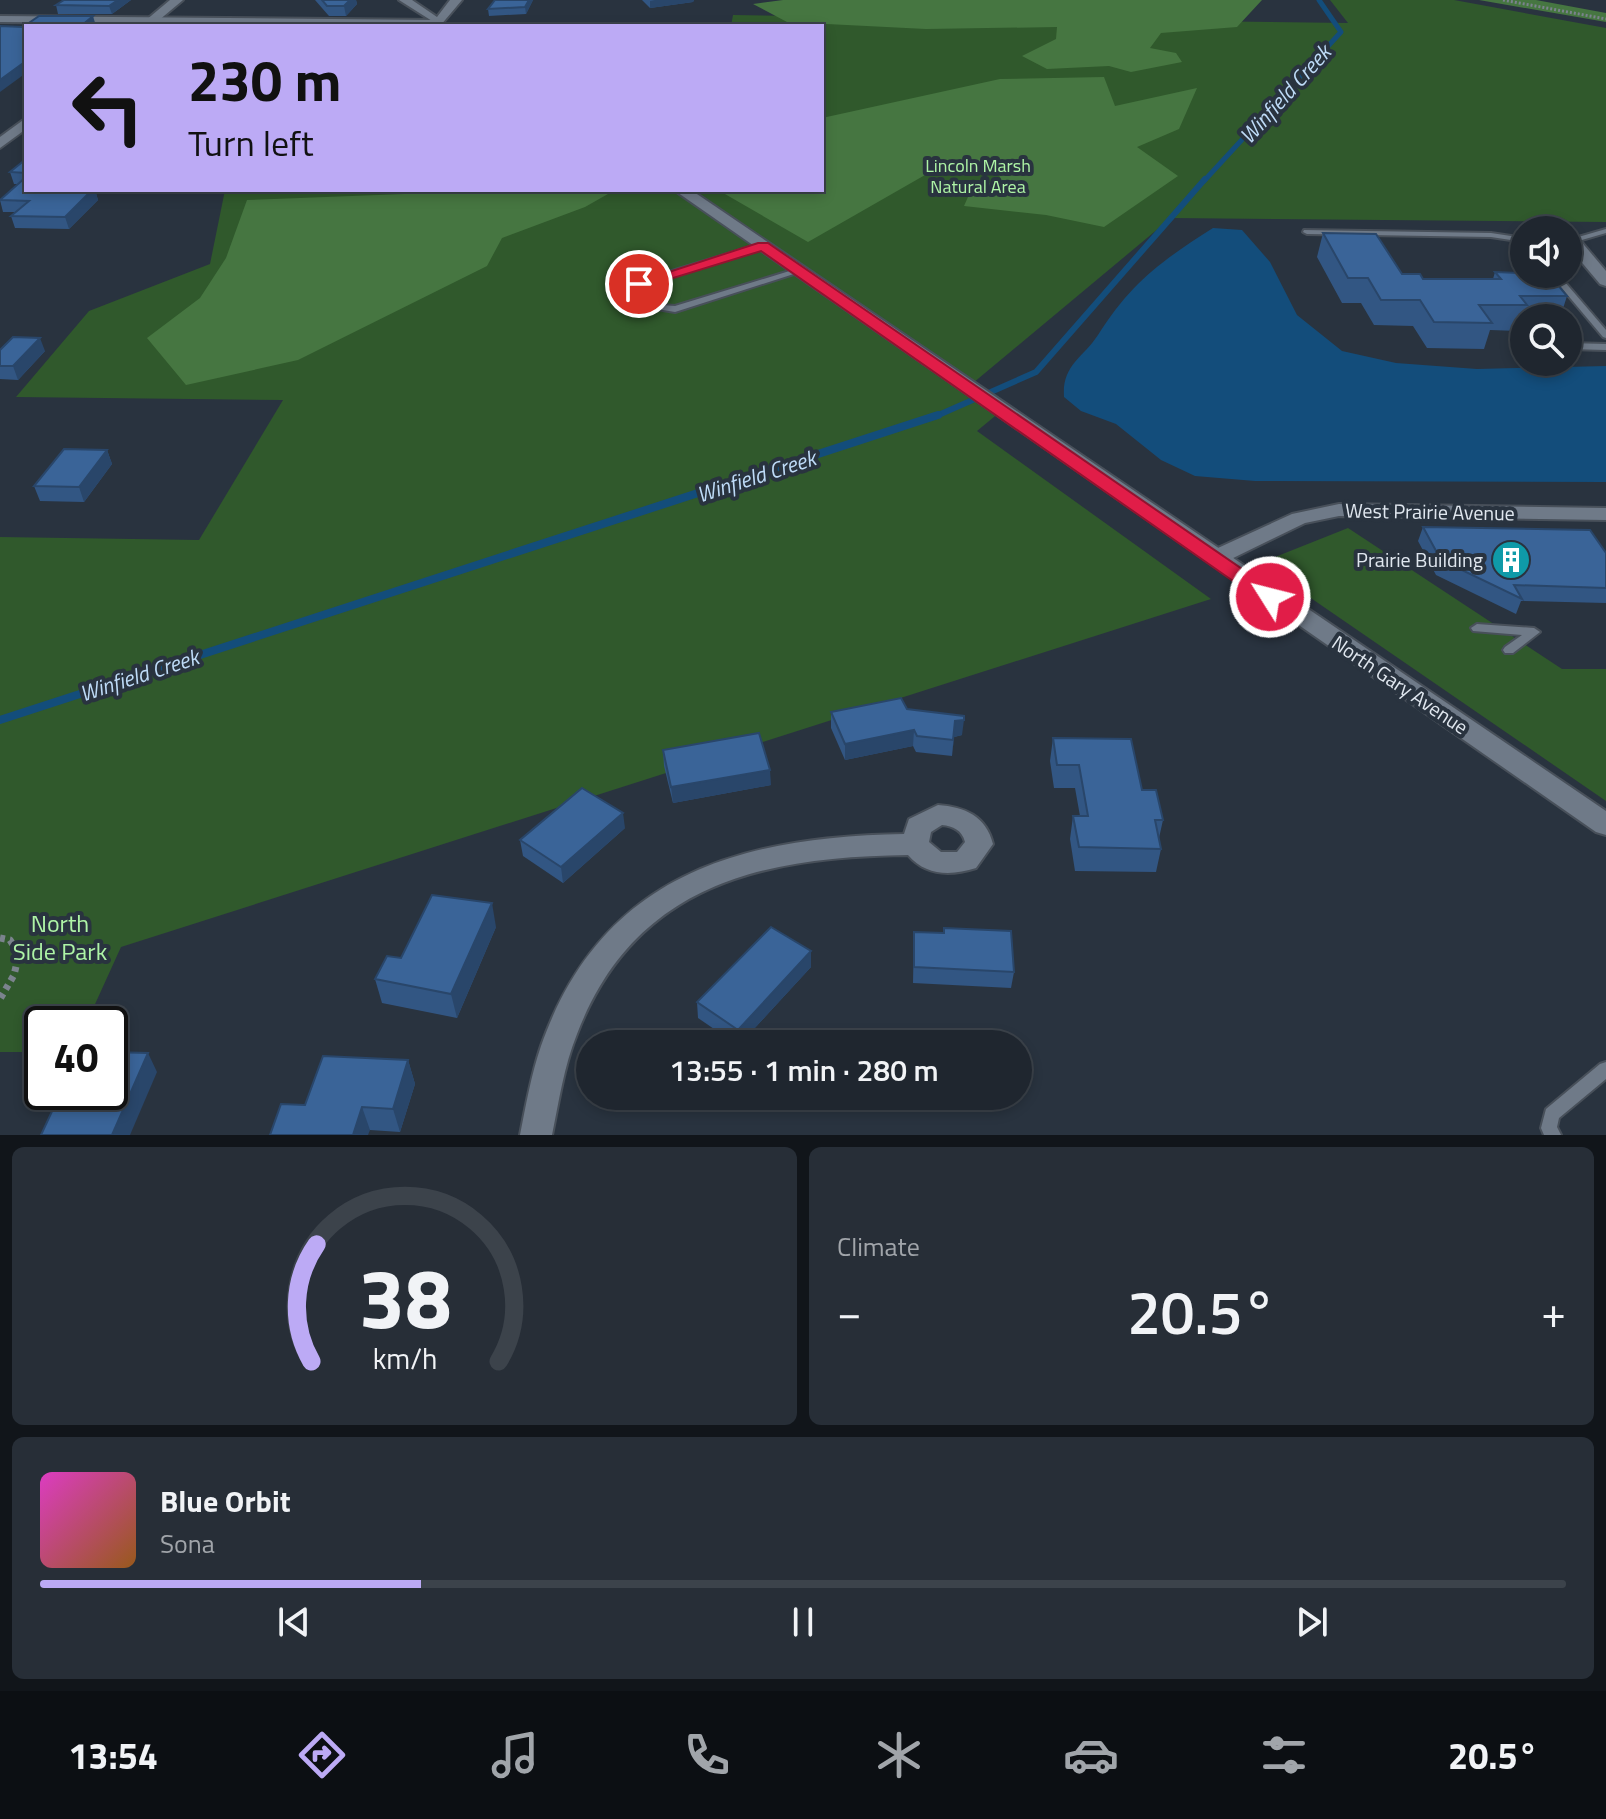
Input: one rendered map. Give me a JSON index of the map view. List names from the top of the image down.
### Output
{
  "streets": {
    "street": ["West Prairie Avenue", "North Gary Avenue"]
  },
  "crossings": [
    ["West Prairie Avenue", "North Gary Avenue"]
  ],
  "water": ["Winfield Creek"],
  "parks": ["Lincoln Marsh Natural Area", "North Side Park"],
  "places": {
    "building": ["Prairie Building"]
  },
  "page": {
    "turn": ["230 m", "Turn left"],
    "limit": "40",
    "trip": "13:55 · 1 min · 280 m",
    "tile": "Climate",
    "heat": ["−", "20.5°", "+"],
    "song": ["Blue Orbit", "Sona"],
    "tabs": ["13:54", "20.5°"],
    "gauge": ["38", "km/h"]
  }
}
